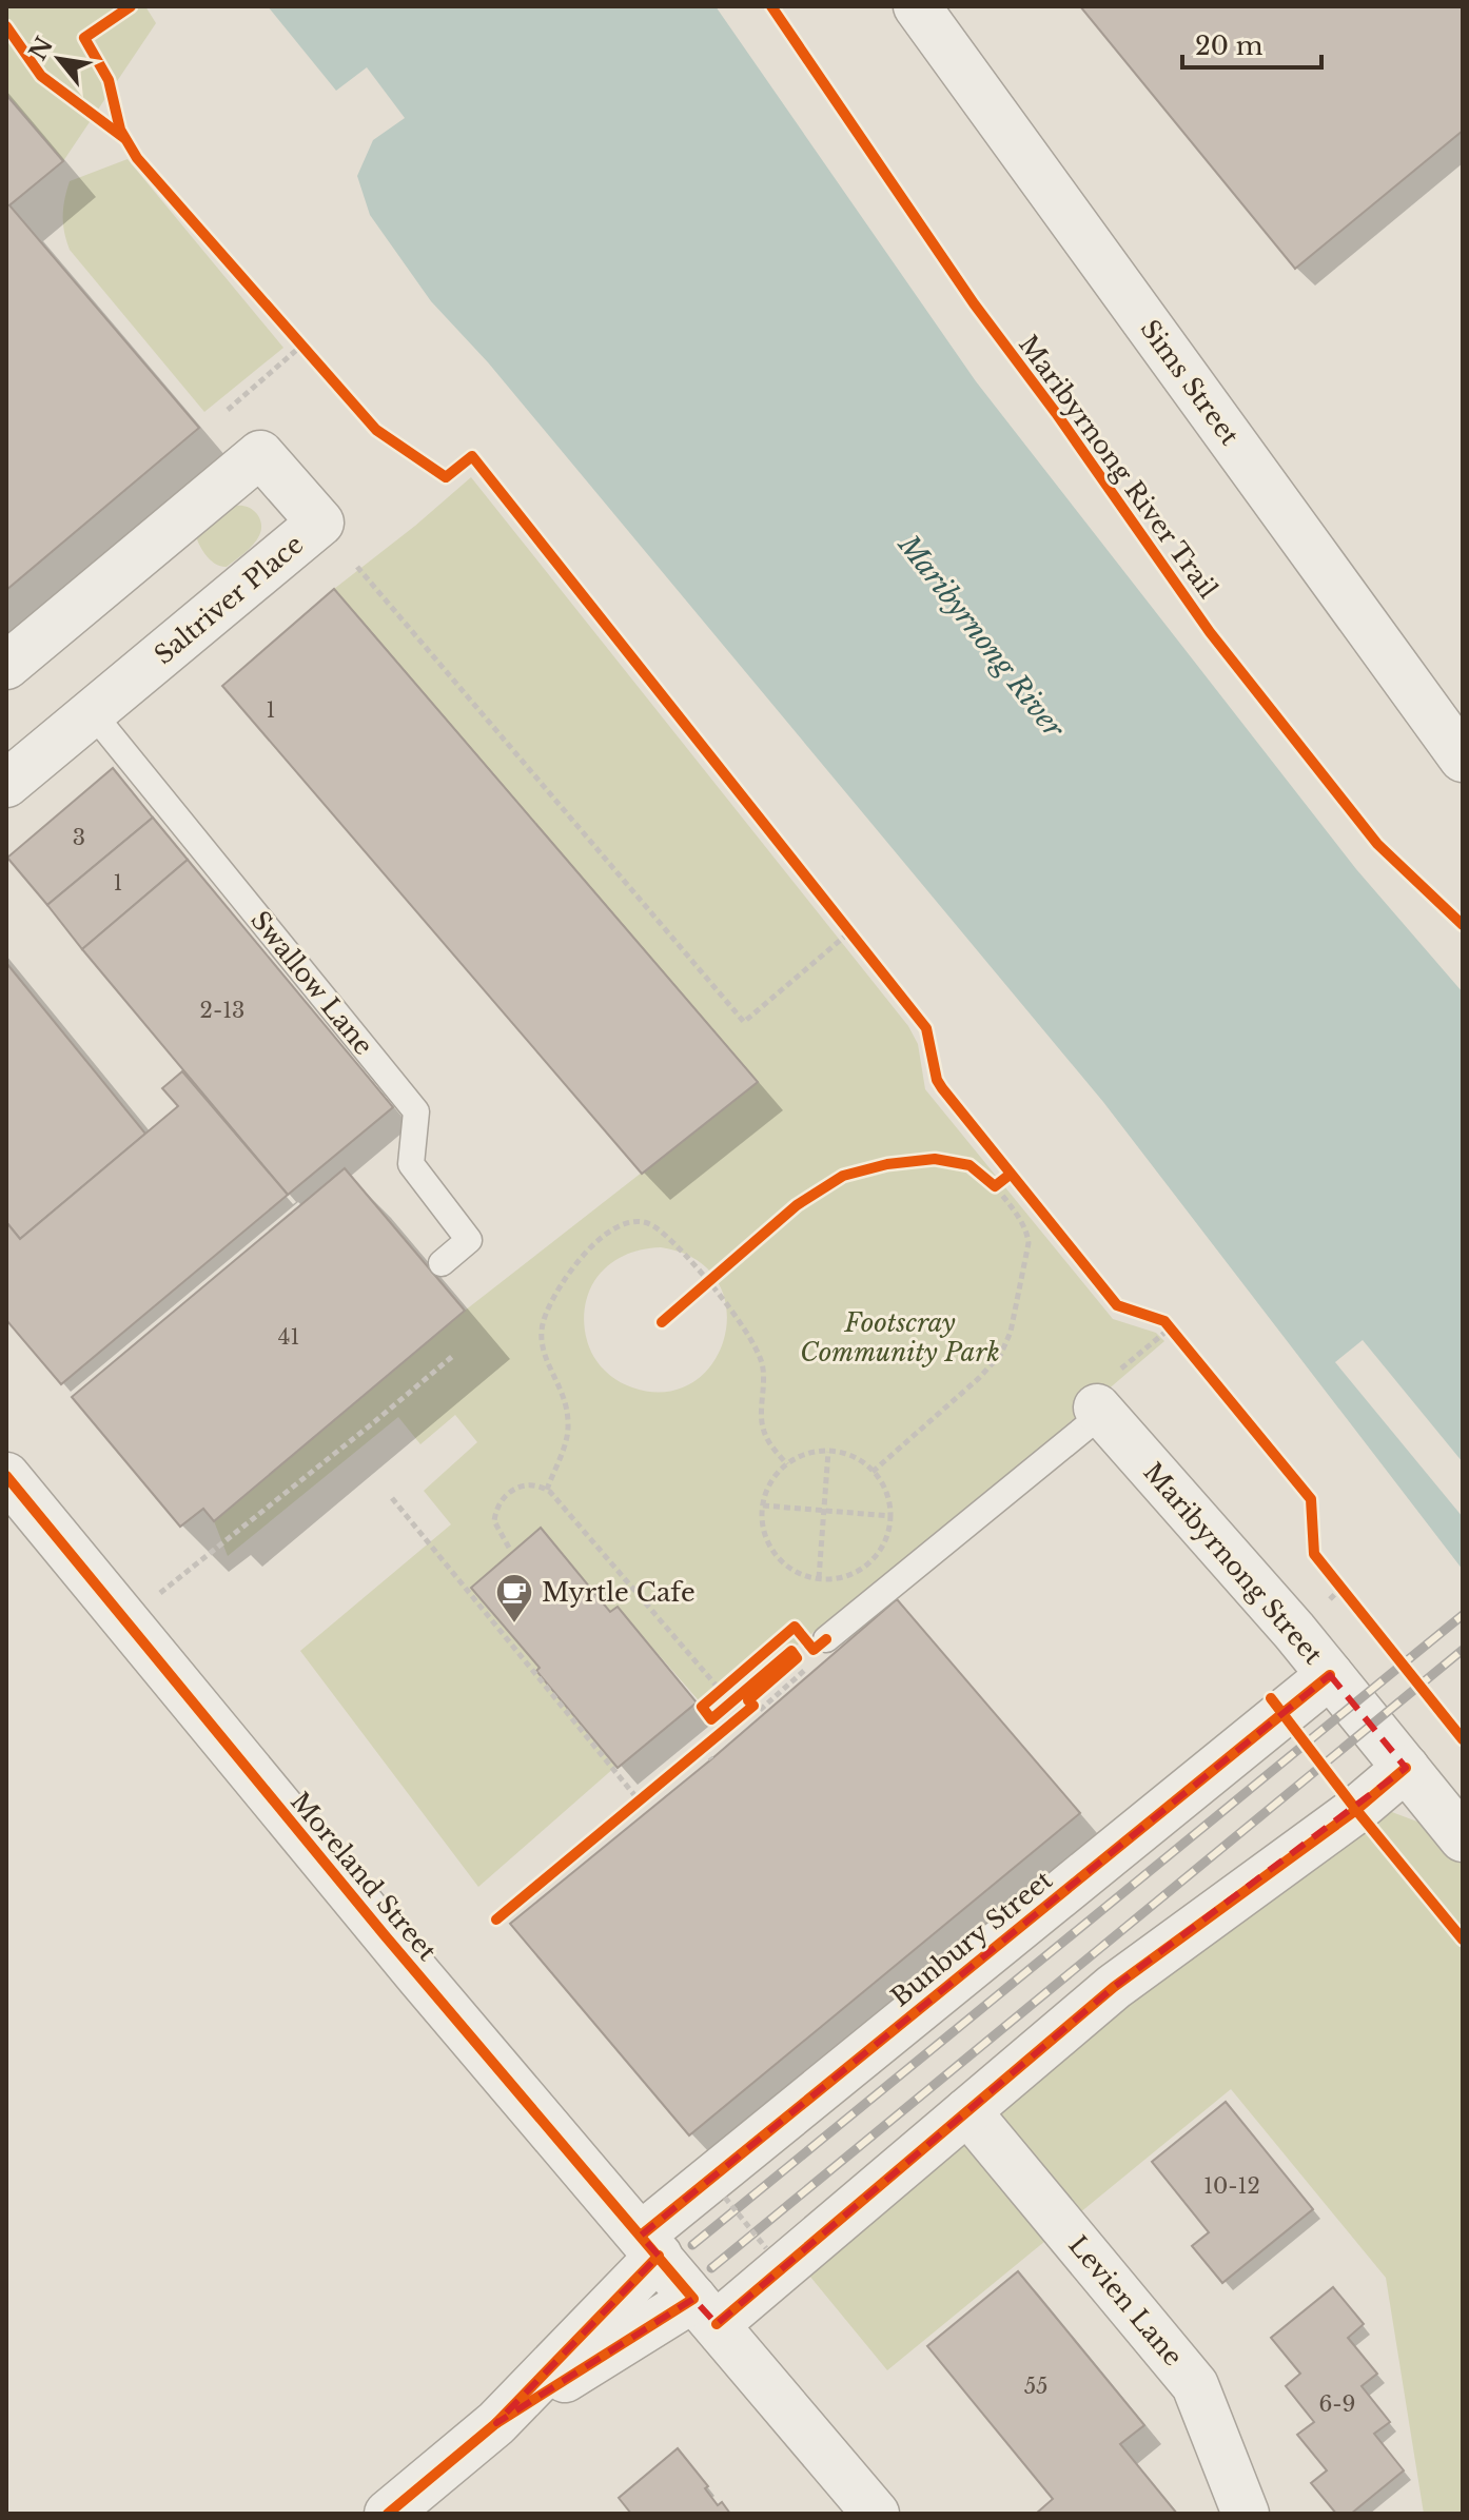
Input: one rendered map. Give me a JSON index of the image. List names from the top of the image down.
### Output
{
  "streets": {
    "street": [
      "Sims Street",
      "Saltriver Place",
      "Maribyrnong Street",
      "Moreland Street",
      "Bunbury Street",
      "Levien Lane"
    ],
    "lane": ["Swallow Lane"],
    "cycle path": ["Maribyrnong River Trail"]
  },
  "crossings": [
    ["Saltriver Place", "Swallow Lane"],
    ["Maribyrnong Street", "Bunbury Street"],
    ["Moreland Street", "Bunbury Street"],
    ["Bunbury Street", "Levien Lane"]
  ],
  "water": ["Maribyrnong River"],
  "parks": ["Footscray Community Park"],
  "places": {
    "cafe": ["Myrtle Cafe"]
  },
  "house_numbers": [
    "1",
    "3",
    "1",
    "2-13",
    "41",
    "10-12",
    "55",
    "6-9"
  ],
  "scale_bar": "20 m",
  "north": "top left"
}
